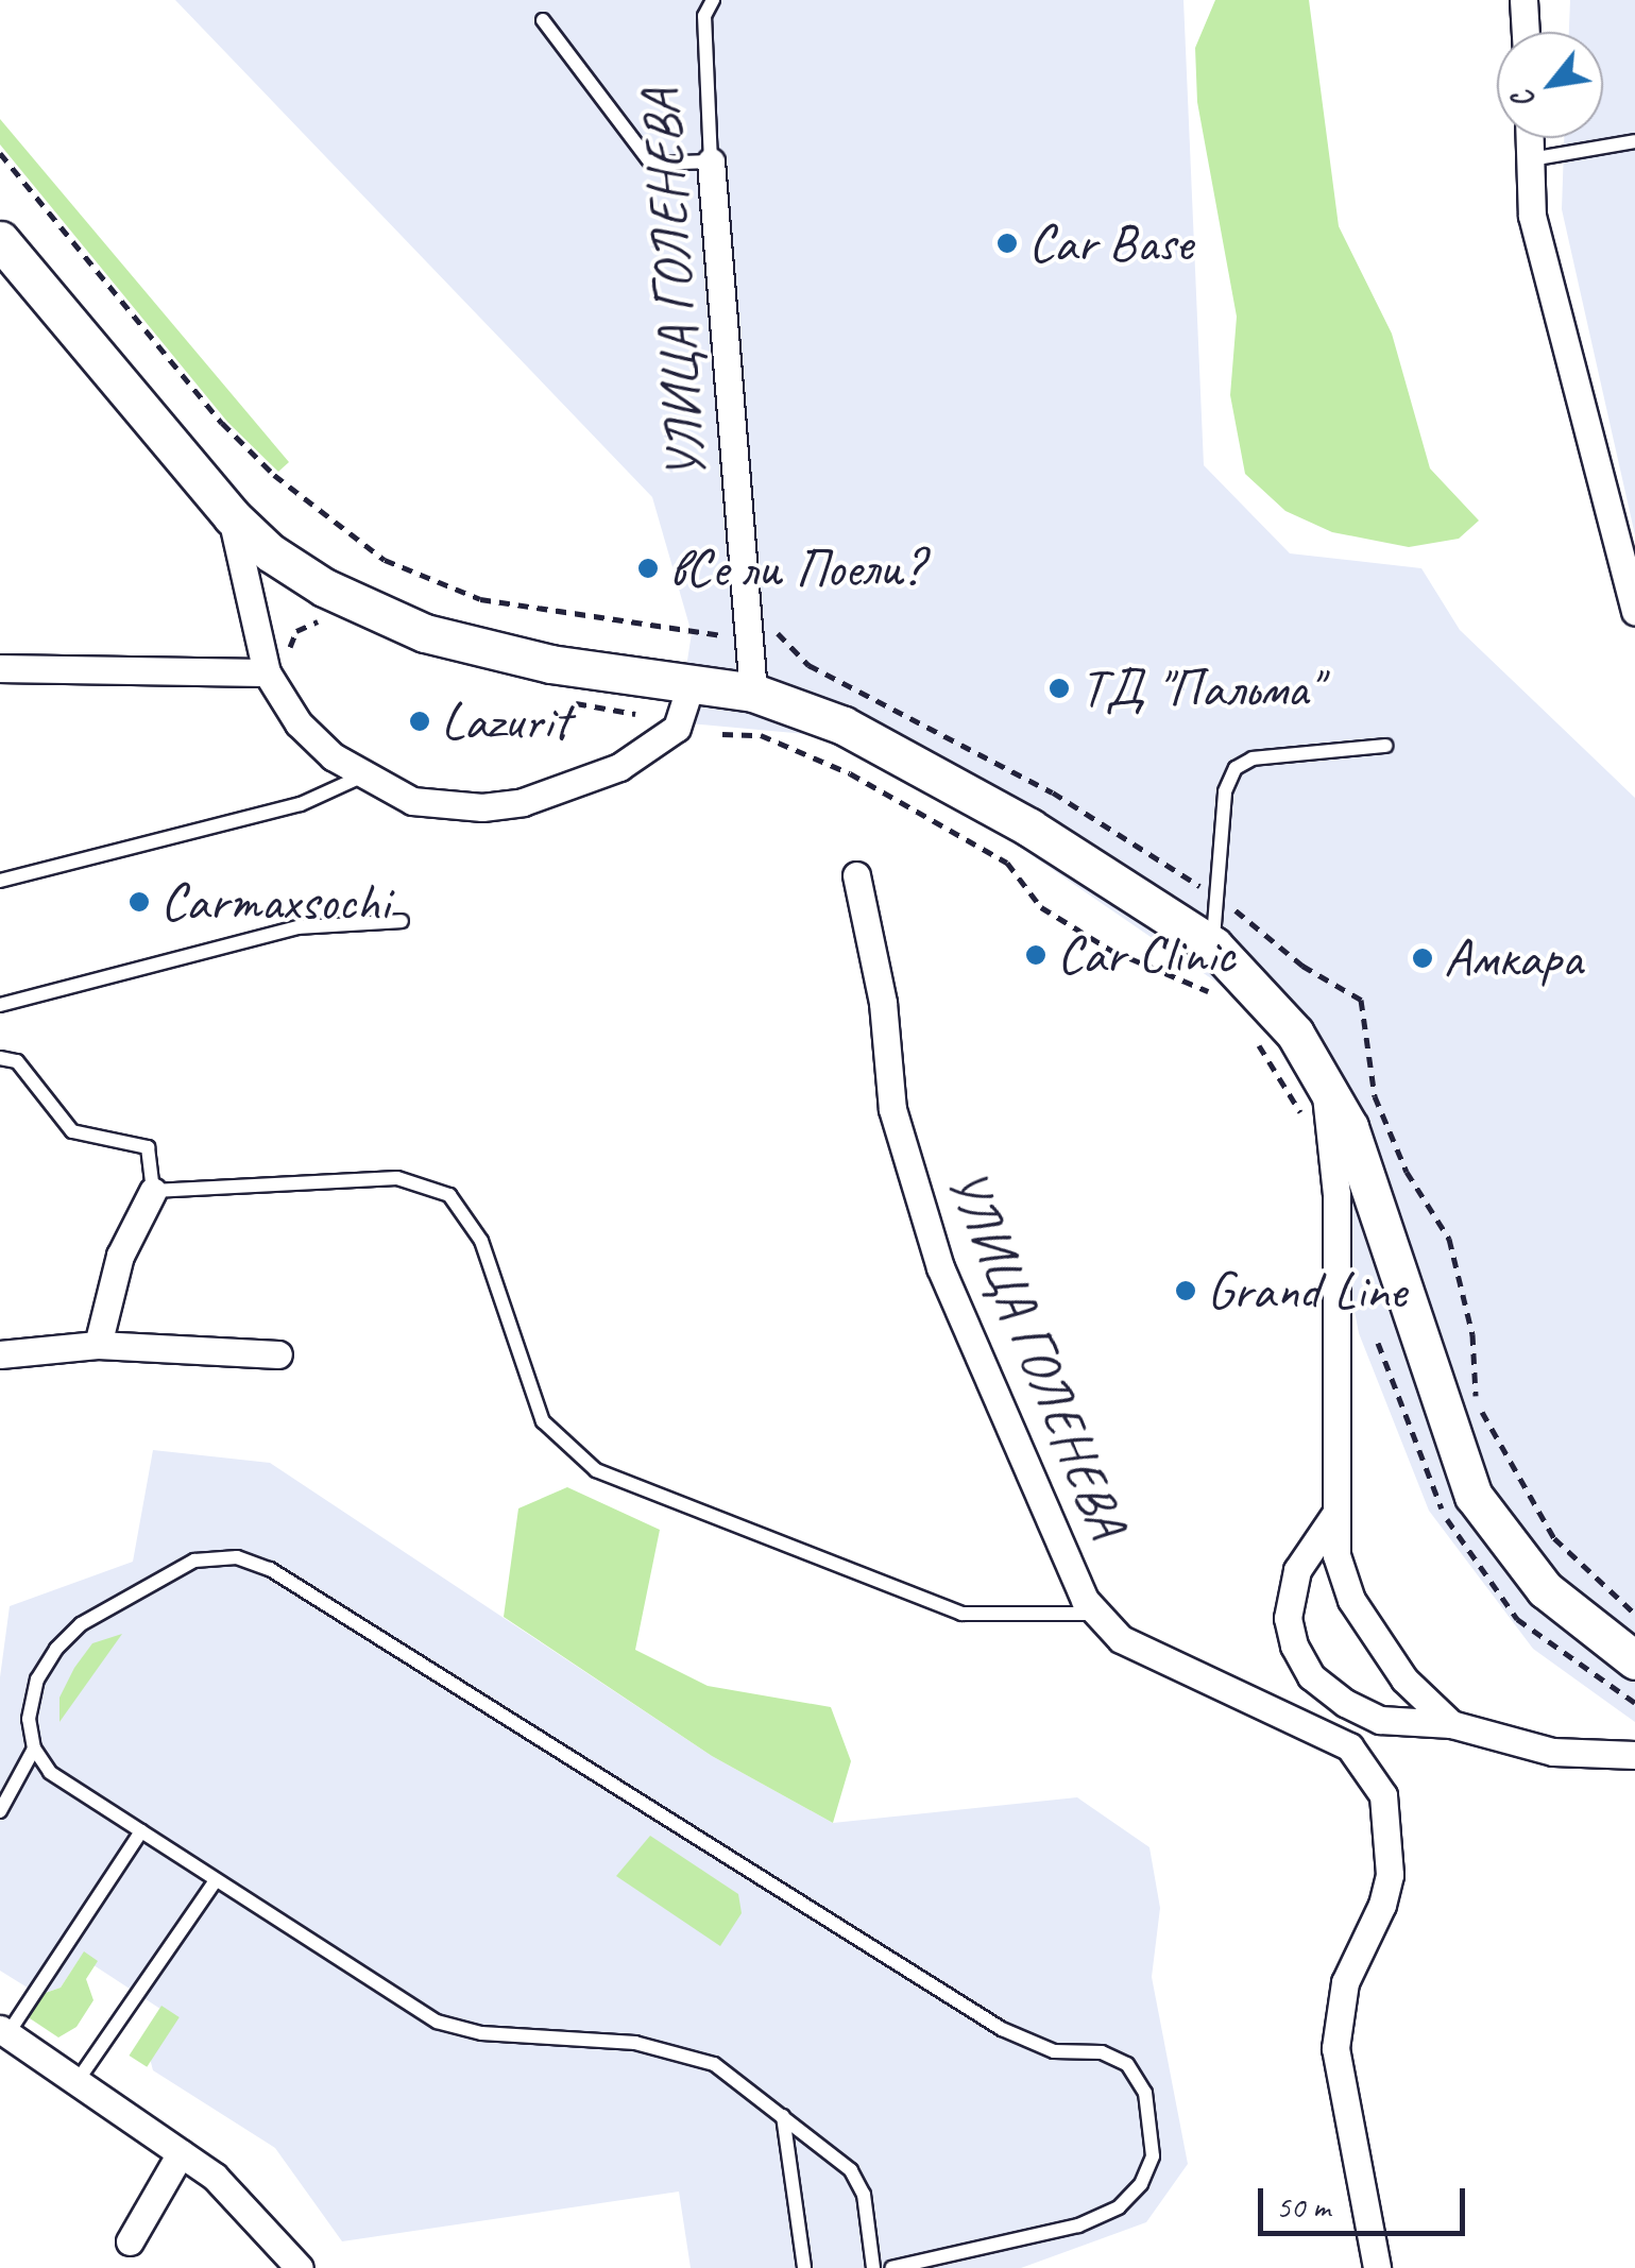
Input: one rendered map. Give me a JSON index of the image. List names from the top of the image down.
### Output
{
  "streets": {
    "street": ["УЛИЦА ГОЛЕНЕВА"]
  },
  "places": [
    "Car Base",
    "вСе ли Поели?",
    "ТД \"Пальма\"",
    "Lazurit",
    "Carmaxsochi",
    "Car Clinic",
    "Амкара",
    "Grand Line"
  ],
  "scale_bar": "50 m",
  "north": "bottom left"
}
